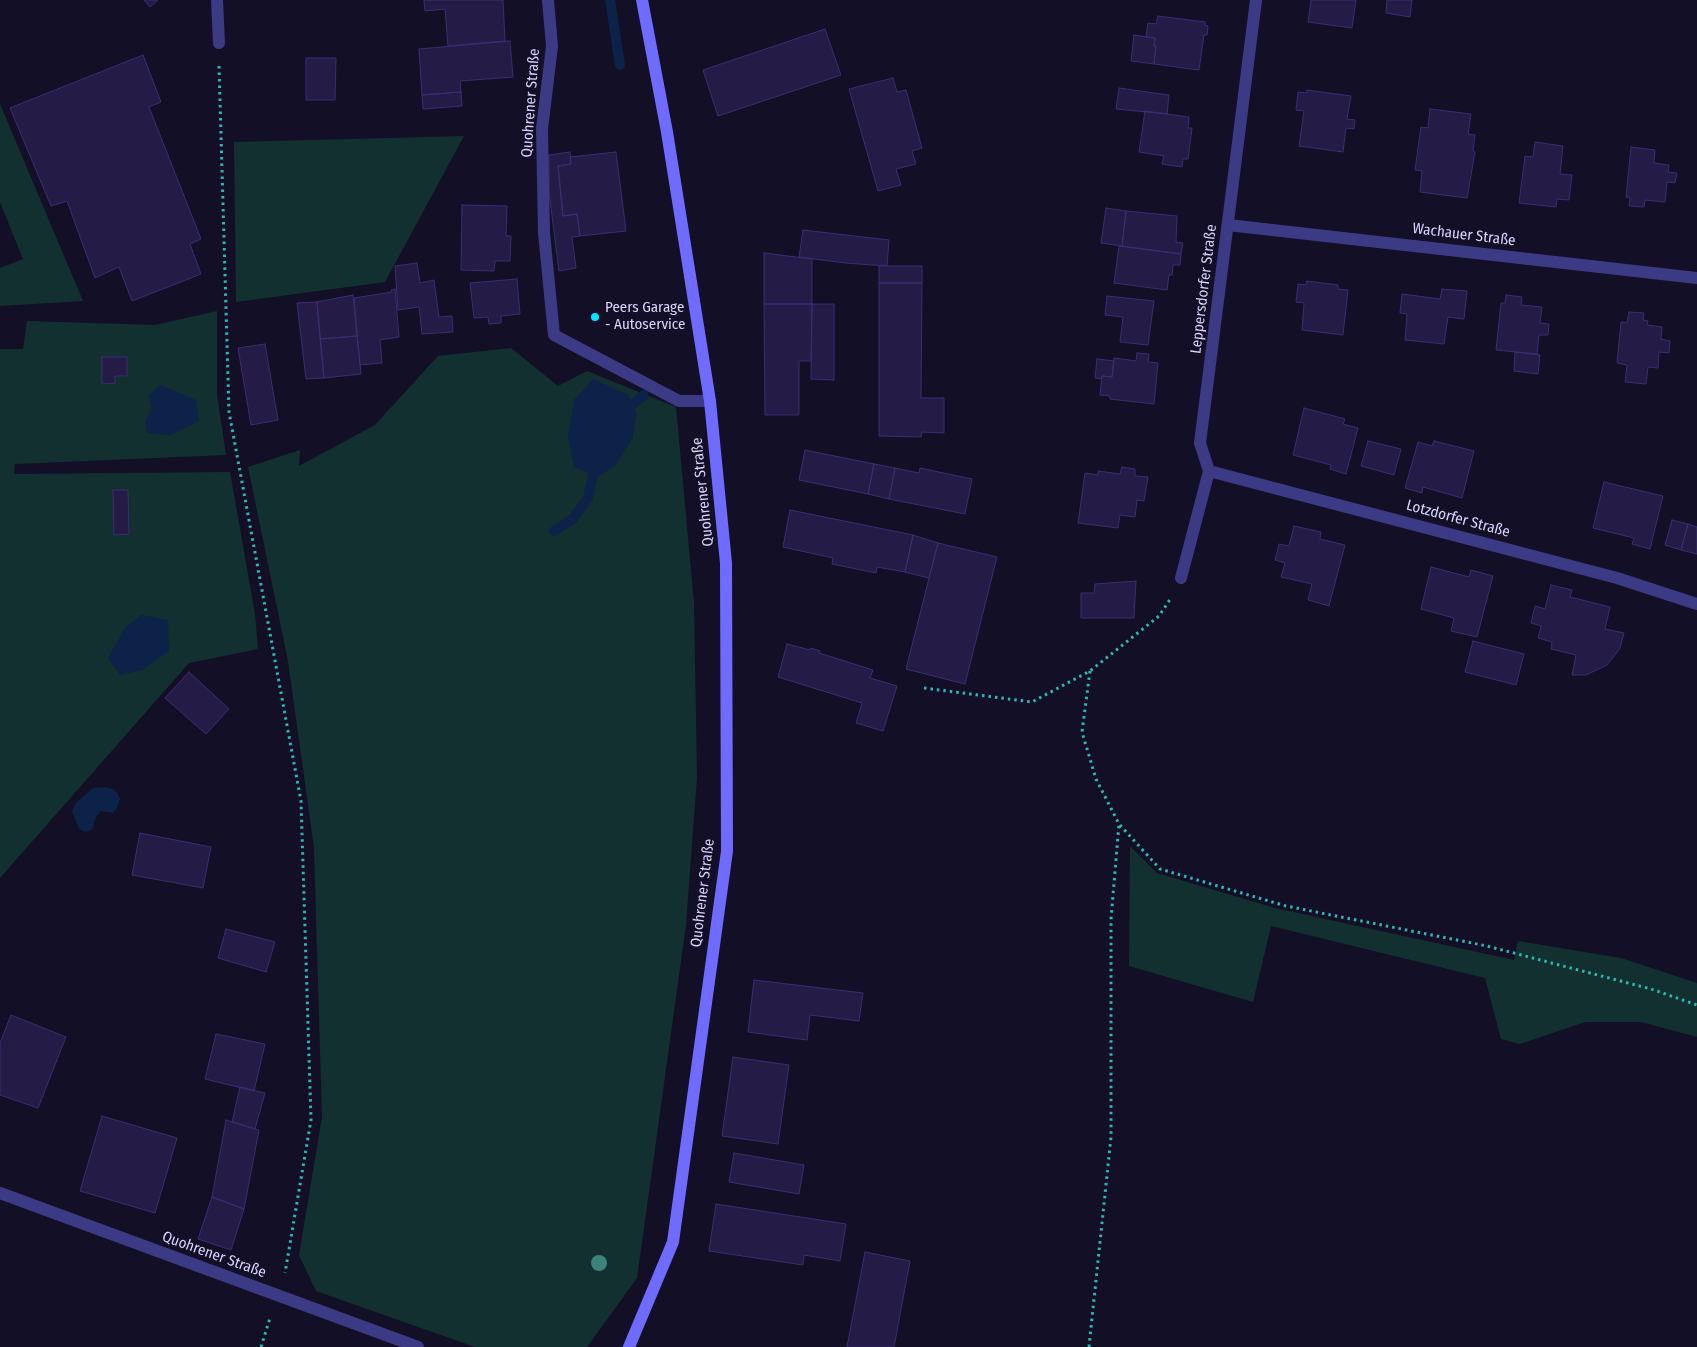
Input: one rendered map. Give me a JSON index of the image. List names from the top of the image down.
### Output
{
  "streets": {
    "street": [
      "Quohrener Straße",
      "Wachauer Straße",
      "Leppersdorfer Straße",
      "Lotzdorfer Straße"
    ]
  },
  "crossings": [
    ["Wachauer Straße", "Leppersdorfer Straße"],
    ["Leppersdorfer Straße", "Lotzdorfer Straße"]
  ],
  "places": ["Peers Garage - Autoservice"]
}
